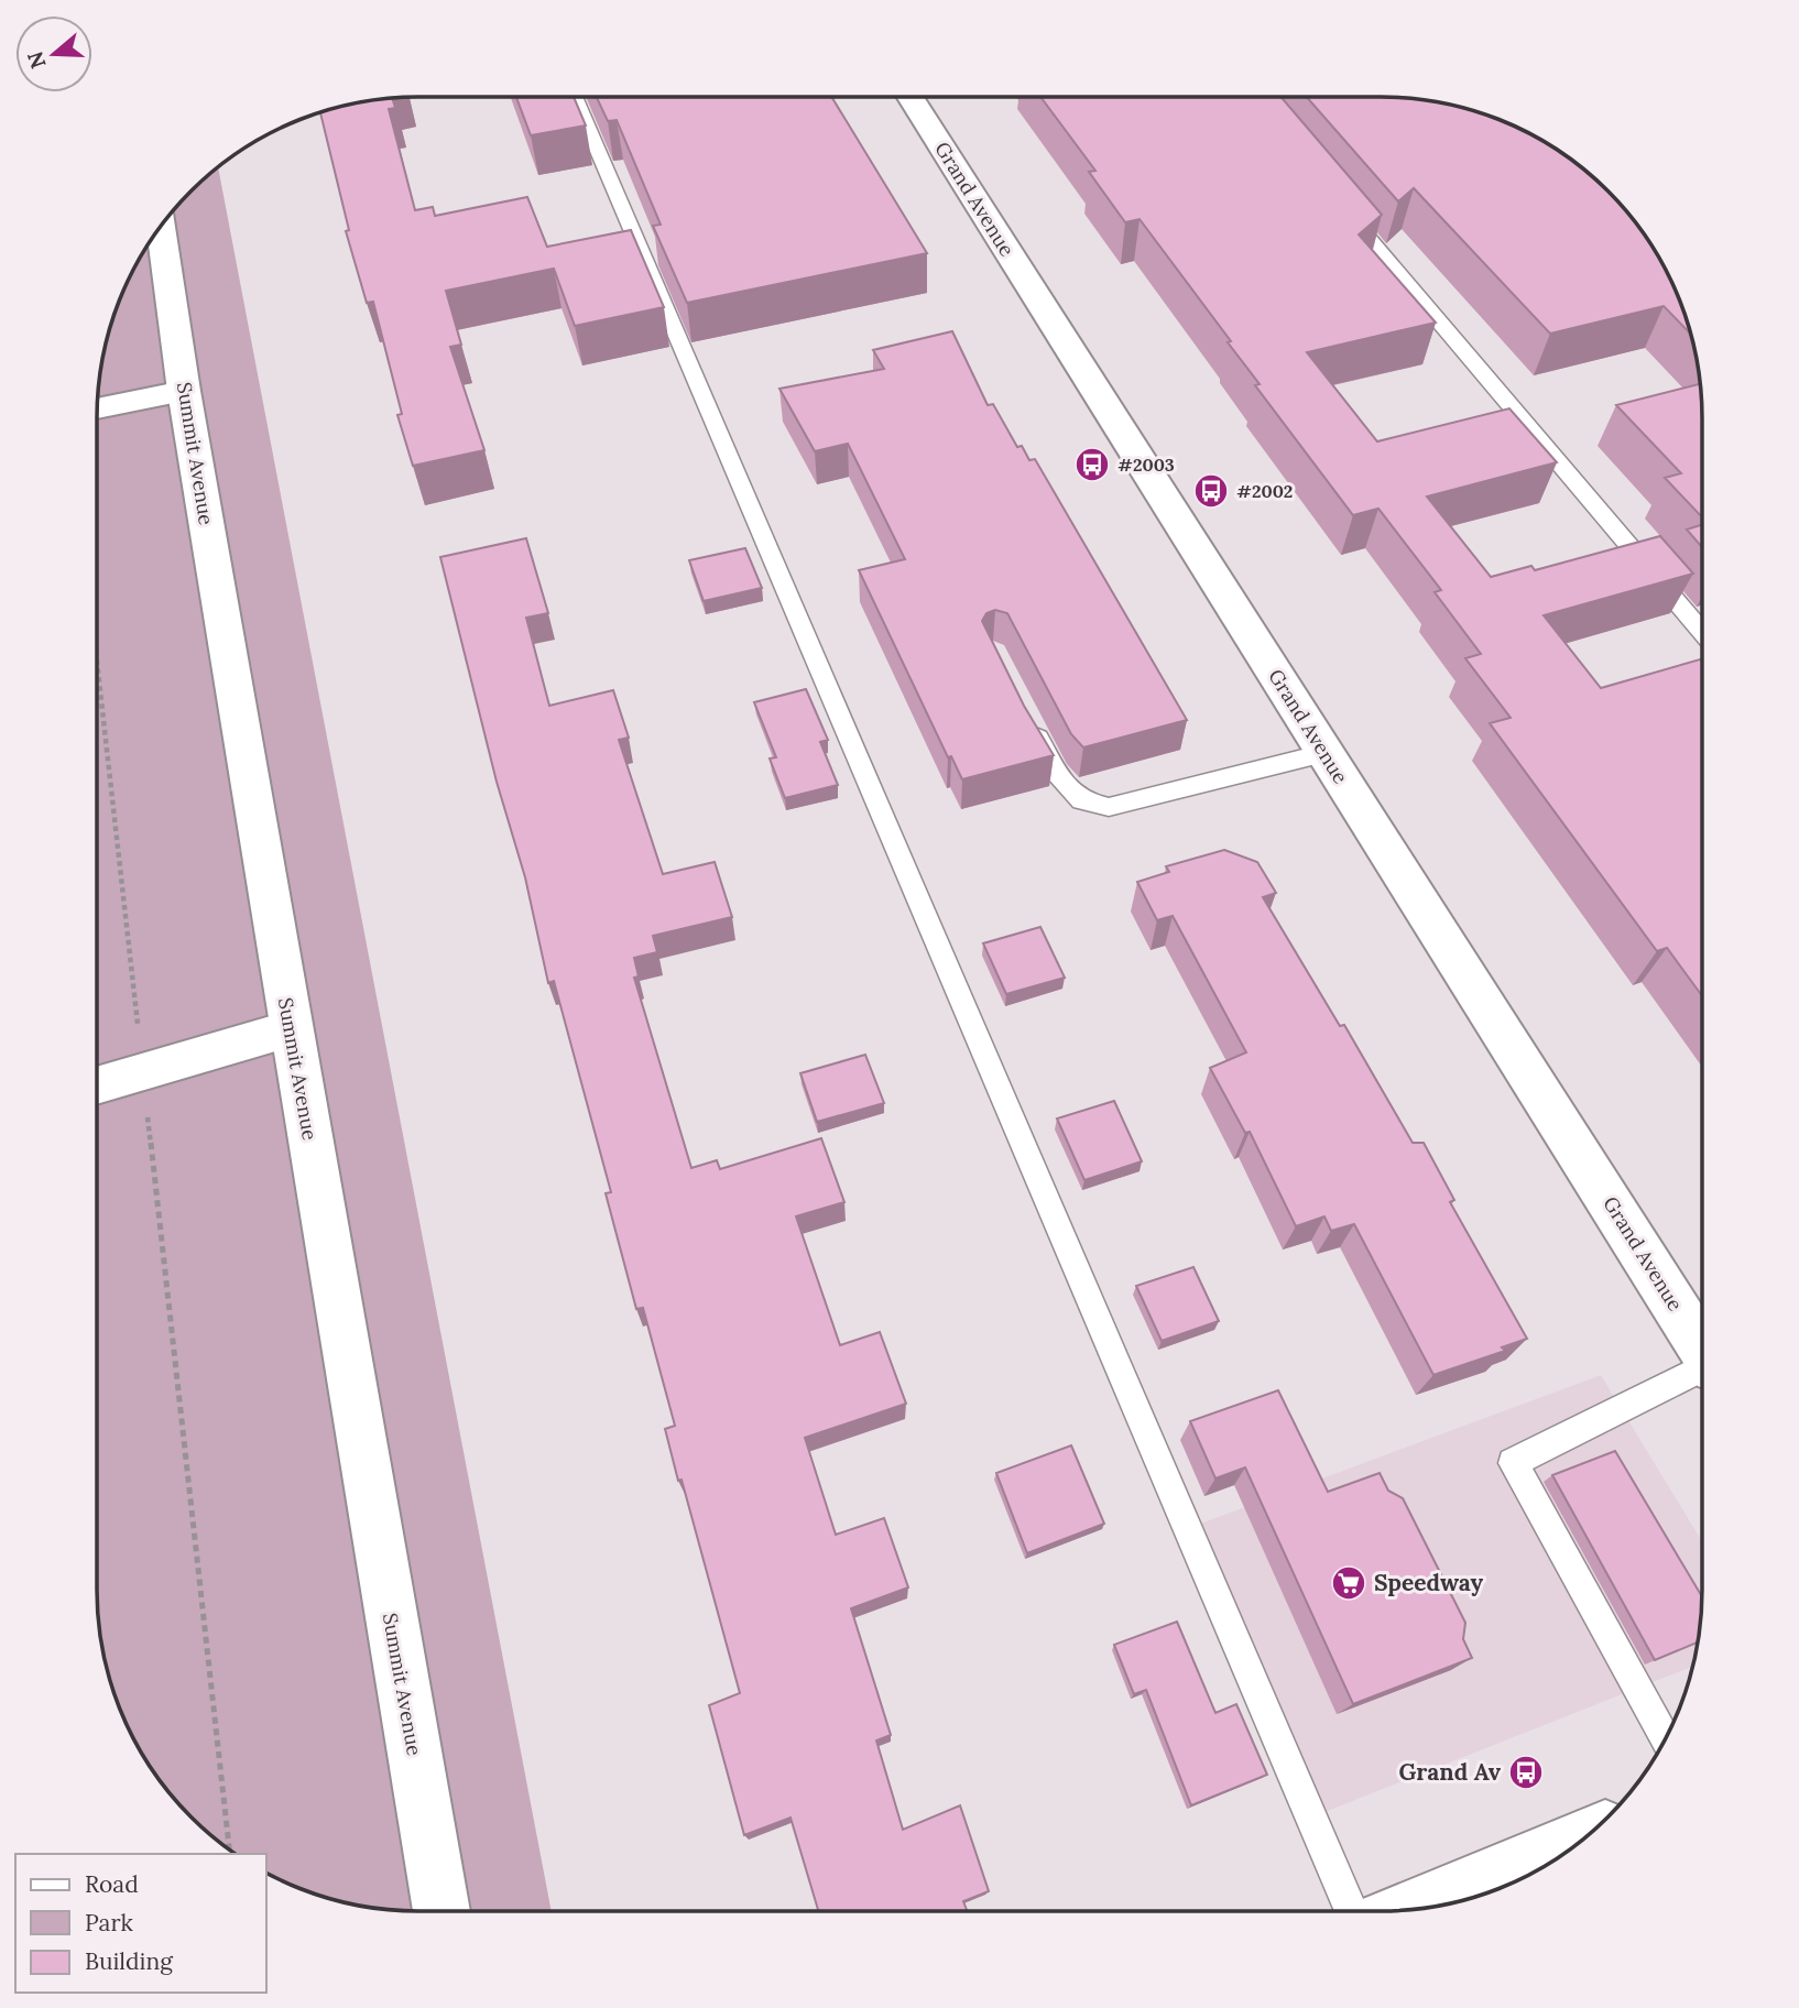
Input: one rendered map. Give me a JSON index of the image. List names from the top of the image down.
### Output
{
  "streets": {
    "street": ["Grand Avenue", "Summit Avenue"]
  },
  "places": {
    "bus stop": ["#2003", "#2002", "Grand Av"],
    "supermarket": ["Speedway"]
  },
  "legend": ["Road", "Park", "Building"],
  "north": "left"
}
